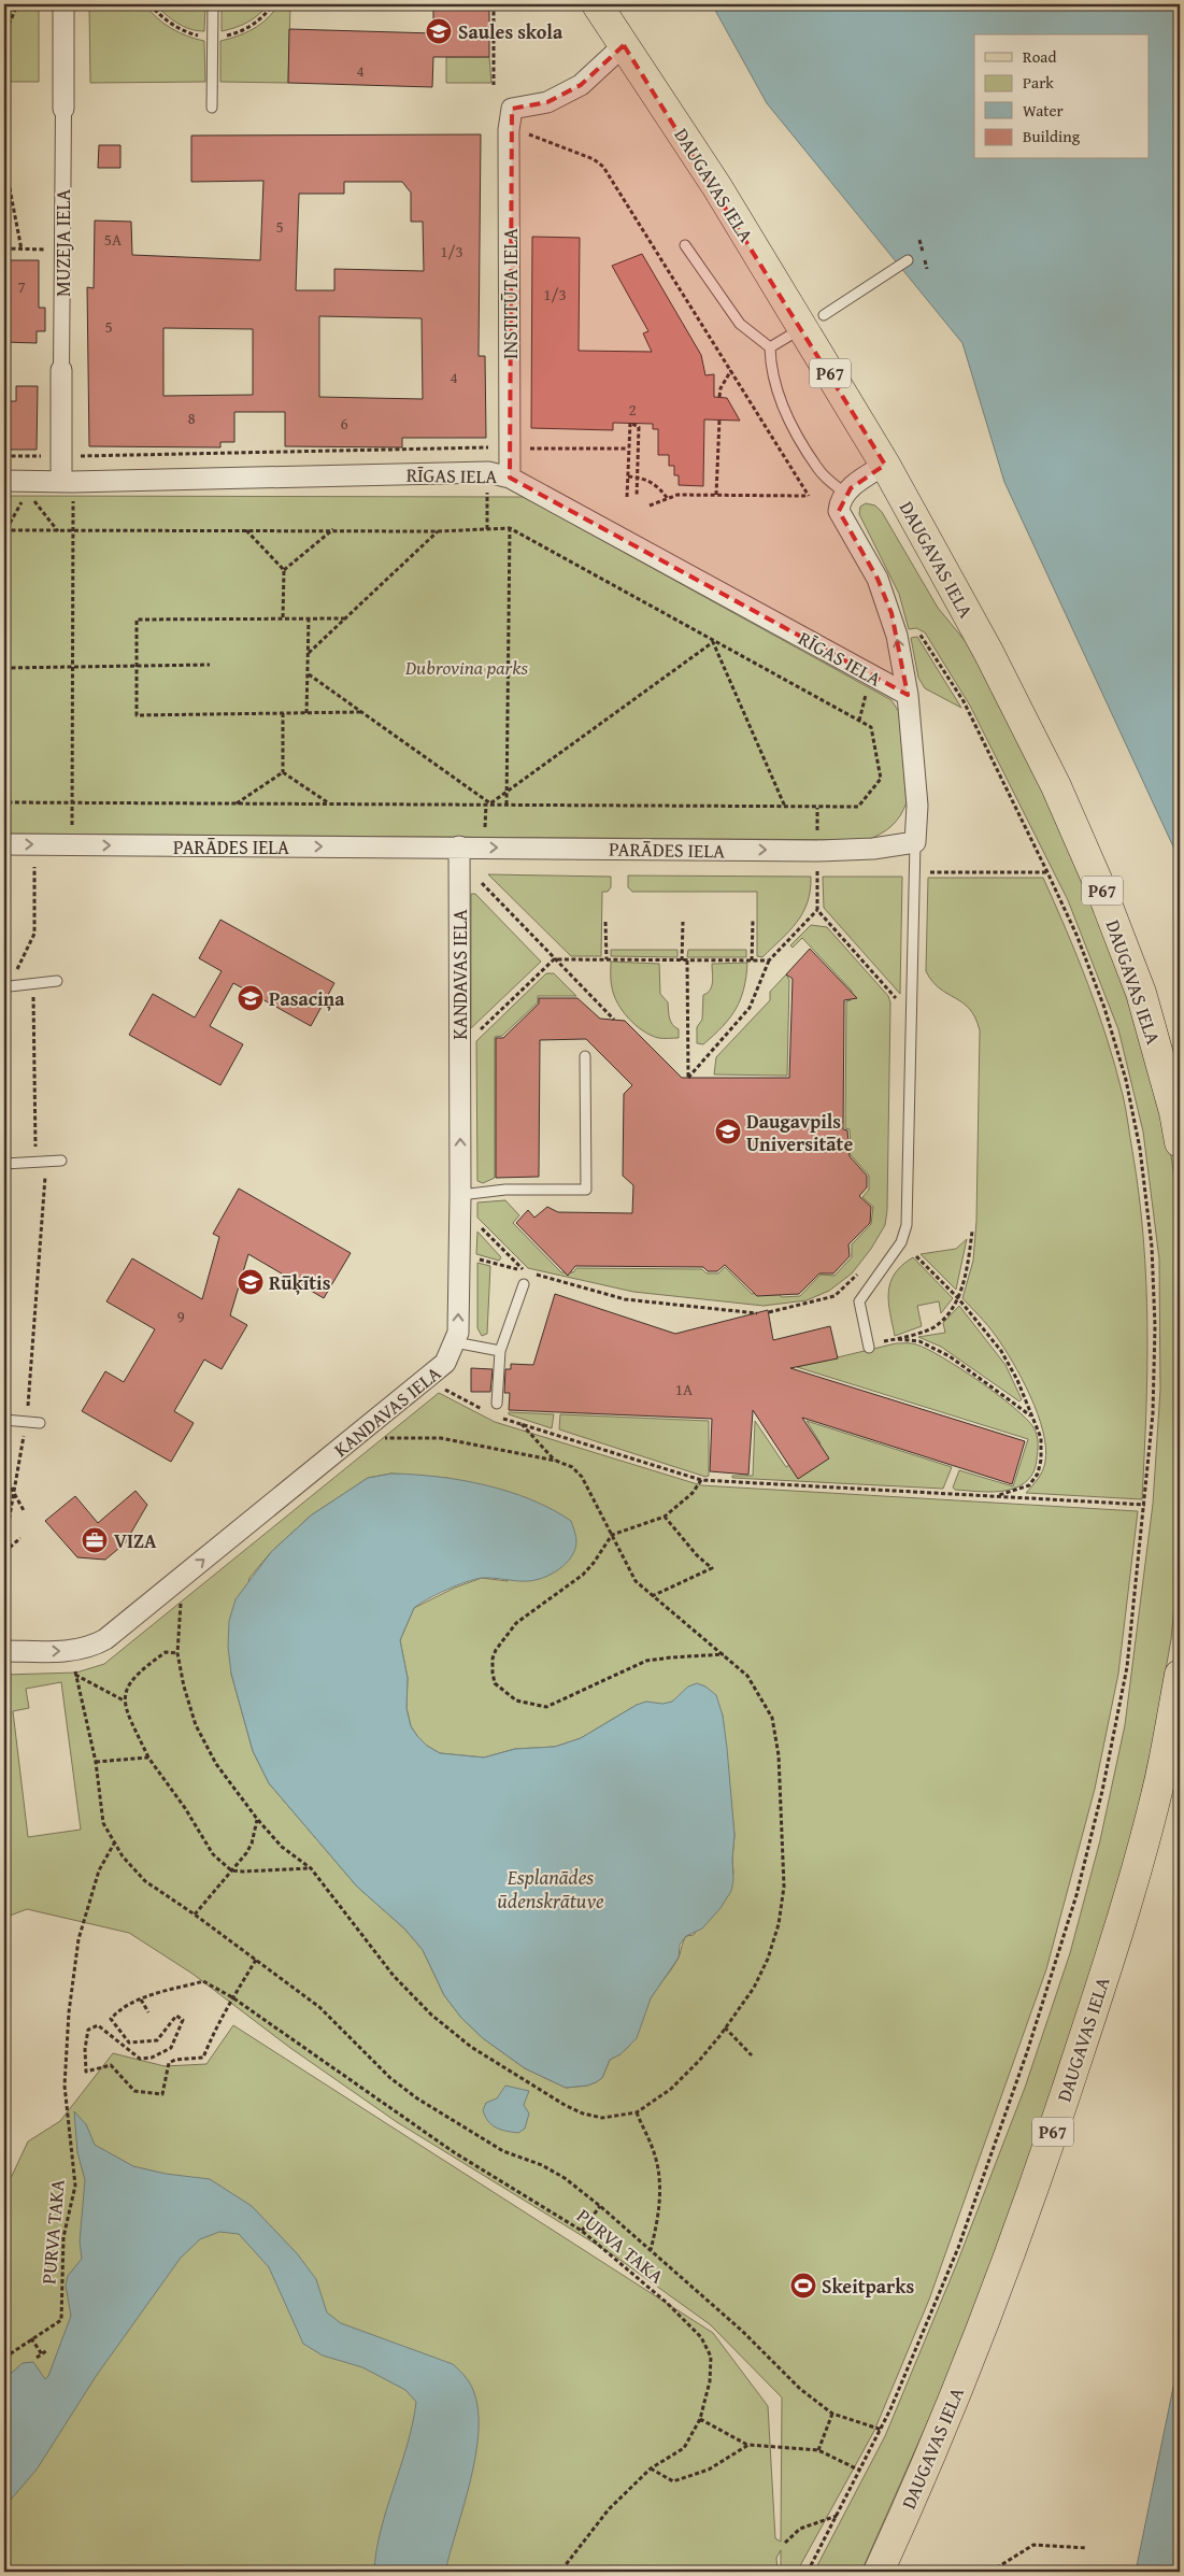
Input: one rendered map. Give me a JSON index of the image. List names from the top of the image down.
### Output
{
  "streets": {
    "main road": ["DAUGAVAS IELA", "P67"],
    "street": [
      "MUZEJA IELA",
      "INSTITŪTA IELA",
      "RĪGAS IELA",
      "PARĀDES IELA",
      "KANDAVAS IELA"
    ],
    "path": ["PURVA TAKA"]
  },
  "crossings": [
    ["DAUGAVAS IELA", "INSTITŪTA IELA"],
    ["MUZEJA IELA", "RĪGAS IELA"],
    ["INSTITŪTA IELA", "RĪGAS IELA"],
    ["PARĀDES IELA", "KANDAVAS IELA"]
  ],
  "one_way": ["PARĀDES IELA", "KANDAVAS IELA"],
  "water": ["Esplanādes ūdenskrātuve"],
  "parks": ["Dubrovina parks"],
  "places": {
    "school or university": [
      "Saules skola",
      "Pasaciņa",
      "Daugavpils Universitāte",
      "Rūķītis"
    ],
    "office": ["VIZA"],
    "sports": ["Skeitparks"]
  },
  "house_numbers": [
    "4",
    "5",
    "5A",
    "1/3",
    "7",
    "1/3",
    "5",
    "4",
    "2",
    "8",
    "6",
    "9",
    "1A"
  ],
  "legend": [
    "Road",
    "Park",
    "Water",
    "Building"
  ]
}
